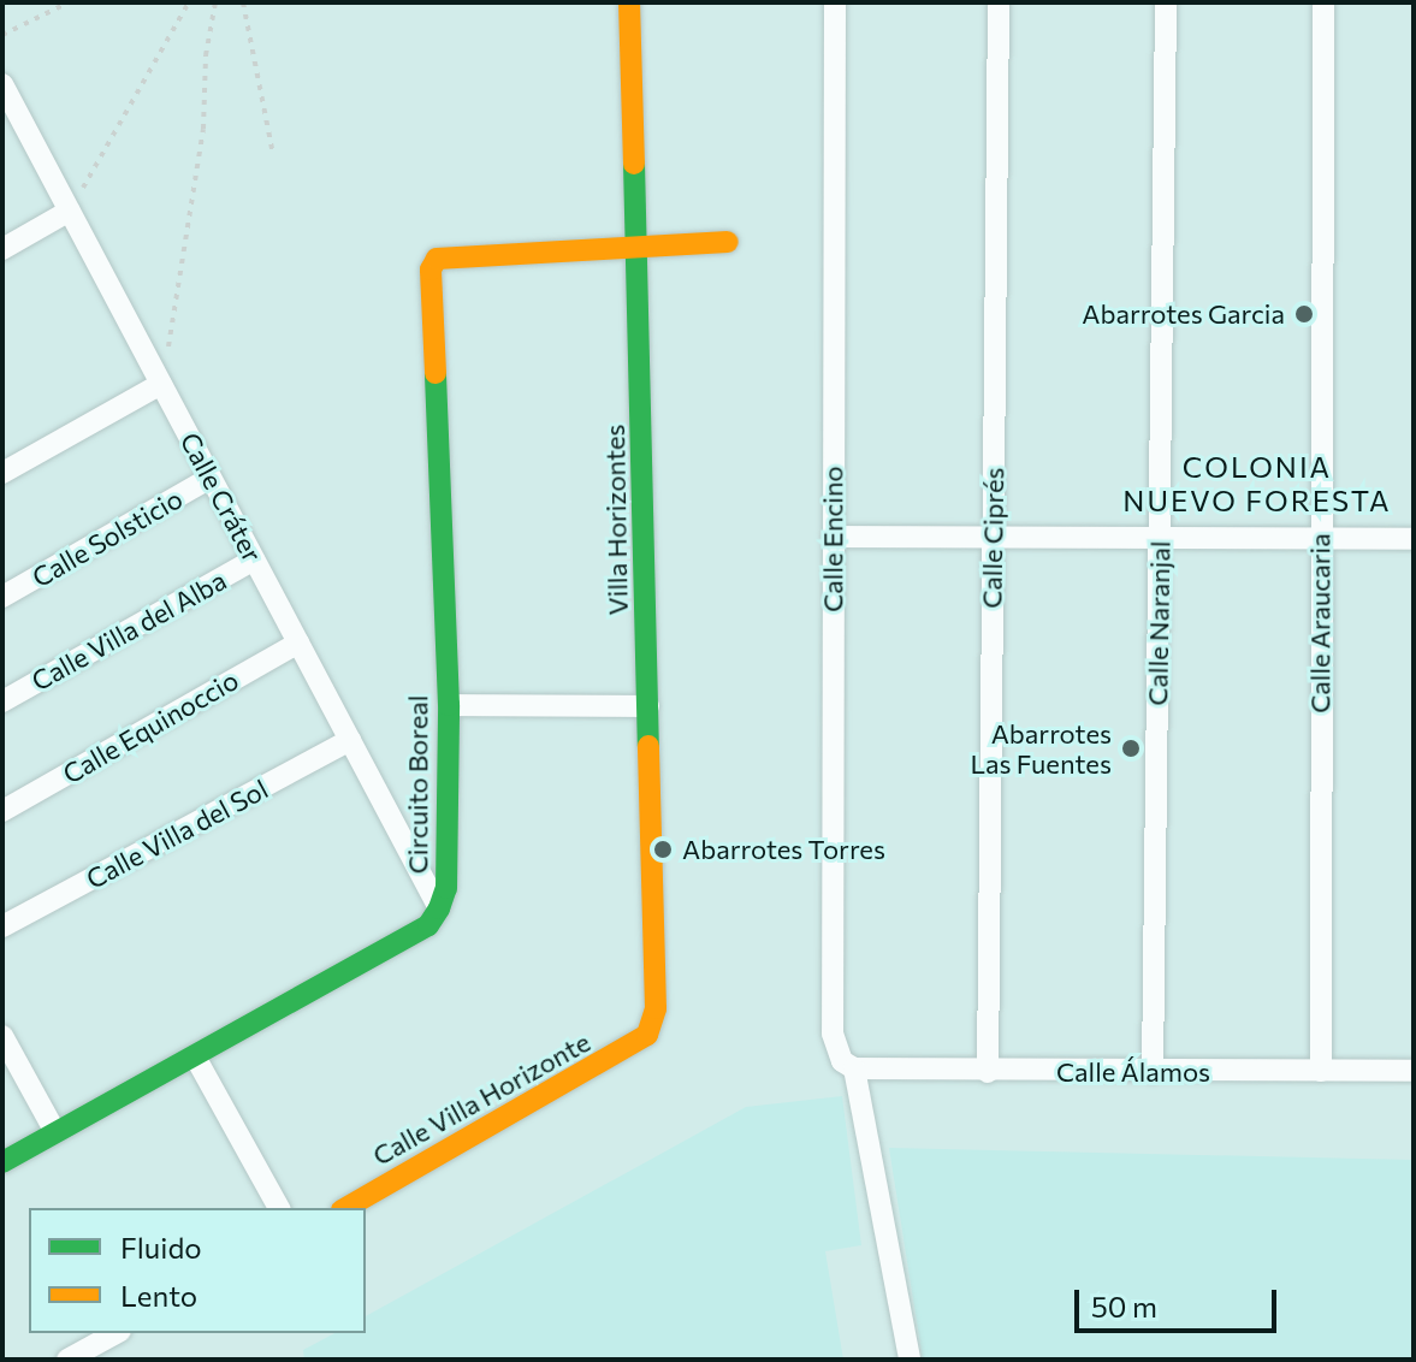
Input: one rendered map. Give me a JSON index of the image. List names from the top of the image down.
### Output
{
  "streets": {
    "street": [
      "Calle Cráter",
      "Villa Horizontes",
      "Calle Solsticio",
      "Calle Ciprés",
      "Calle Encino",
      "Calle Naranjal",
      "Calle Araucaria",
      "Calle Villa del Alba",
      "Calle Equinoccio",
      "Circuito Boreal",
      "Calle Villa del Sol",
      "Calle Álamos",
      "Calle Villa Horizonte"
    ]
  },
  "crossings": [
    ["Calle Cráter", "Calle Solsticio"],
    ["Calle Cráter", "Calle Villa del Alba"],
    ["Calle Cráter", "Calle Equinoccio"],
    ["Calle Cráter", "Circuito Boreal"],
    ["Calle Cráter", "Calle Villa del Sol"],
    ["Villa Horizontes", "Circuito Boreal"],
    ["Villa Horizontes", "Calle Villa Horizonte"],
    ["Calle Ciprés", "Calle Álamos"],
    ["Calle Encino", "Calle Álamos"],
    ["Calle Naranjal", "Calle Álamos"],
    ["Calle Araucaria", "Calle Álamos"]
  ],
  "districts": ["COLONIA NUEVO FORESTA"],
  "places": ["Abarrotes Garcia", "Abarrotes Las Fuentes", "Abarrotes Torres"],
  "legend": ["Fluido", "Lento"],
  "scale_bar": "50 m"
}
